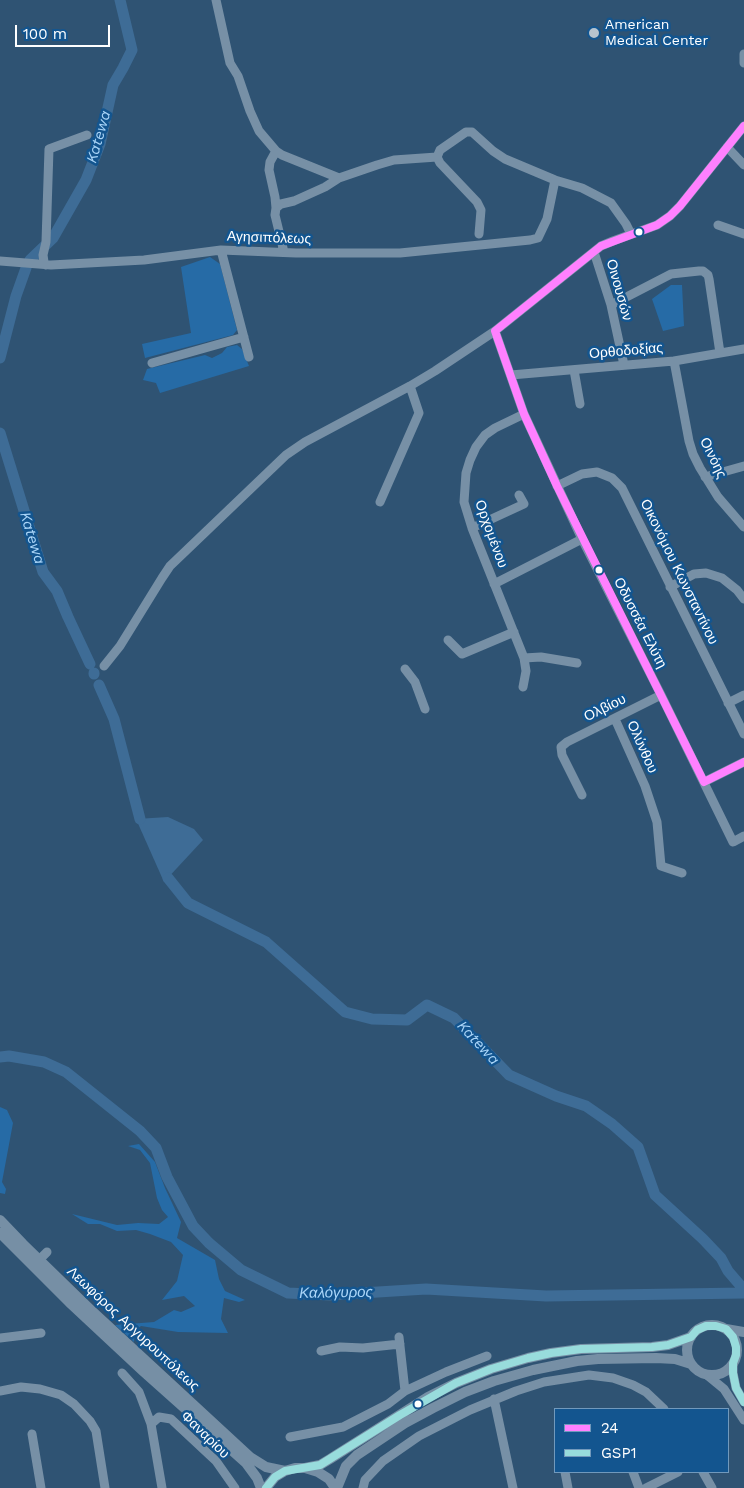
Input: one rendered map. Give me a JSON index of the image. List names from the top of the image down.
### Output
{
  "streets": {
    "main road": ["Λεωφόρος Αργυρουπόλεως"],
    "street": [
      "Αγησιπόλεως",
      "Οινουσών",
      "Ορθοδοξίας",
      "Οινόης",
      "Ορχομένου",
      "Οικονόμου Κωνσταντίνου",
      "Οδυσσέα Ελύτη",
      "Ολβίου",
      "Ολύνθου",
      "Φαναρίου"
    ]
  },
  "crossings": [
    ["Οινουσών", "Ορθοδοξίας"],
    ["Ορθοδοξίας", "Οινόης"],
    ["Ορθοδοξίας", "Οδυσσέα Ελύτη"],
    ["Ορχομένου", "Οδυσσέα Ελύτη"],
    ["Οικονόμου Κωνσταντίνου", "Οδυσσέα Ελύτη"],
    ["Οδυσσέα Ελύτη", "Ολβίου"],
    ["Ολβίου", "Ολύνθου"]
  ],
  "water": ["Katewa", "Καλόγυρος"],
  "places": ["American Medical Center"],
  "lines": ["transit line 24", "transit line GSP1"],
  "legend": ["24", "GSP1"],
  "scale_bar": "100 m"
}
